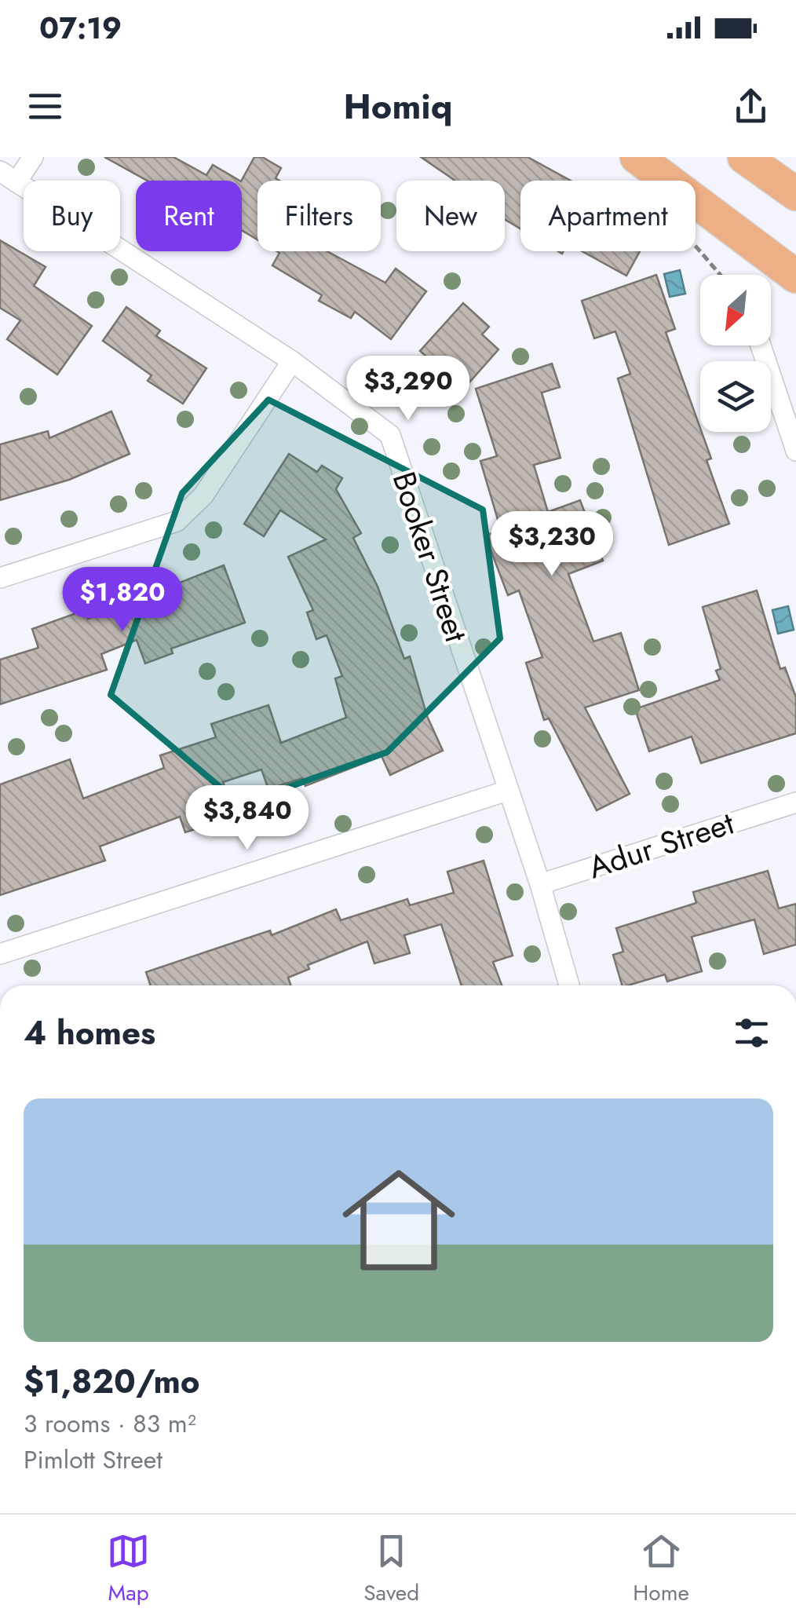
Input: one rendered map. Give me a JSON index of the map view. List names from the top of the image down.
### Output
{
  "streets": {
    "street": ["Booker Street", "Adur Street"]
  },
  "crossings": [
    ["Booker Street", "Adur Street"]
  ],
  "north": "bottom left",
  "page": {
    "status": "07:19",
    "header": "Homiq",
    "chip": [
      "Buy",
      "Rent",
      "Filters",
      "New",
      "Apartment"
    ],
    "price": [
      "$3,290",
      "$3,230",
      "$1,820",
      "$3,840"
    ],
    "heading": "4 homes",
    "list": [
      {
        "name": "$1,820/mo",
        "note": "3 rooms · 83 m² · Pimlott Street"
      }
    ],
    "tabs": ["Map", "Saved", "Home"]
  }
}
